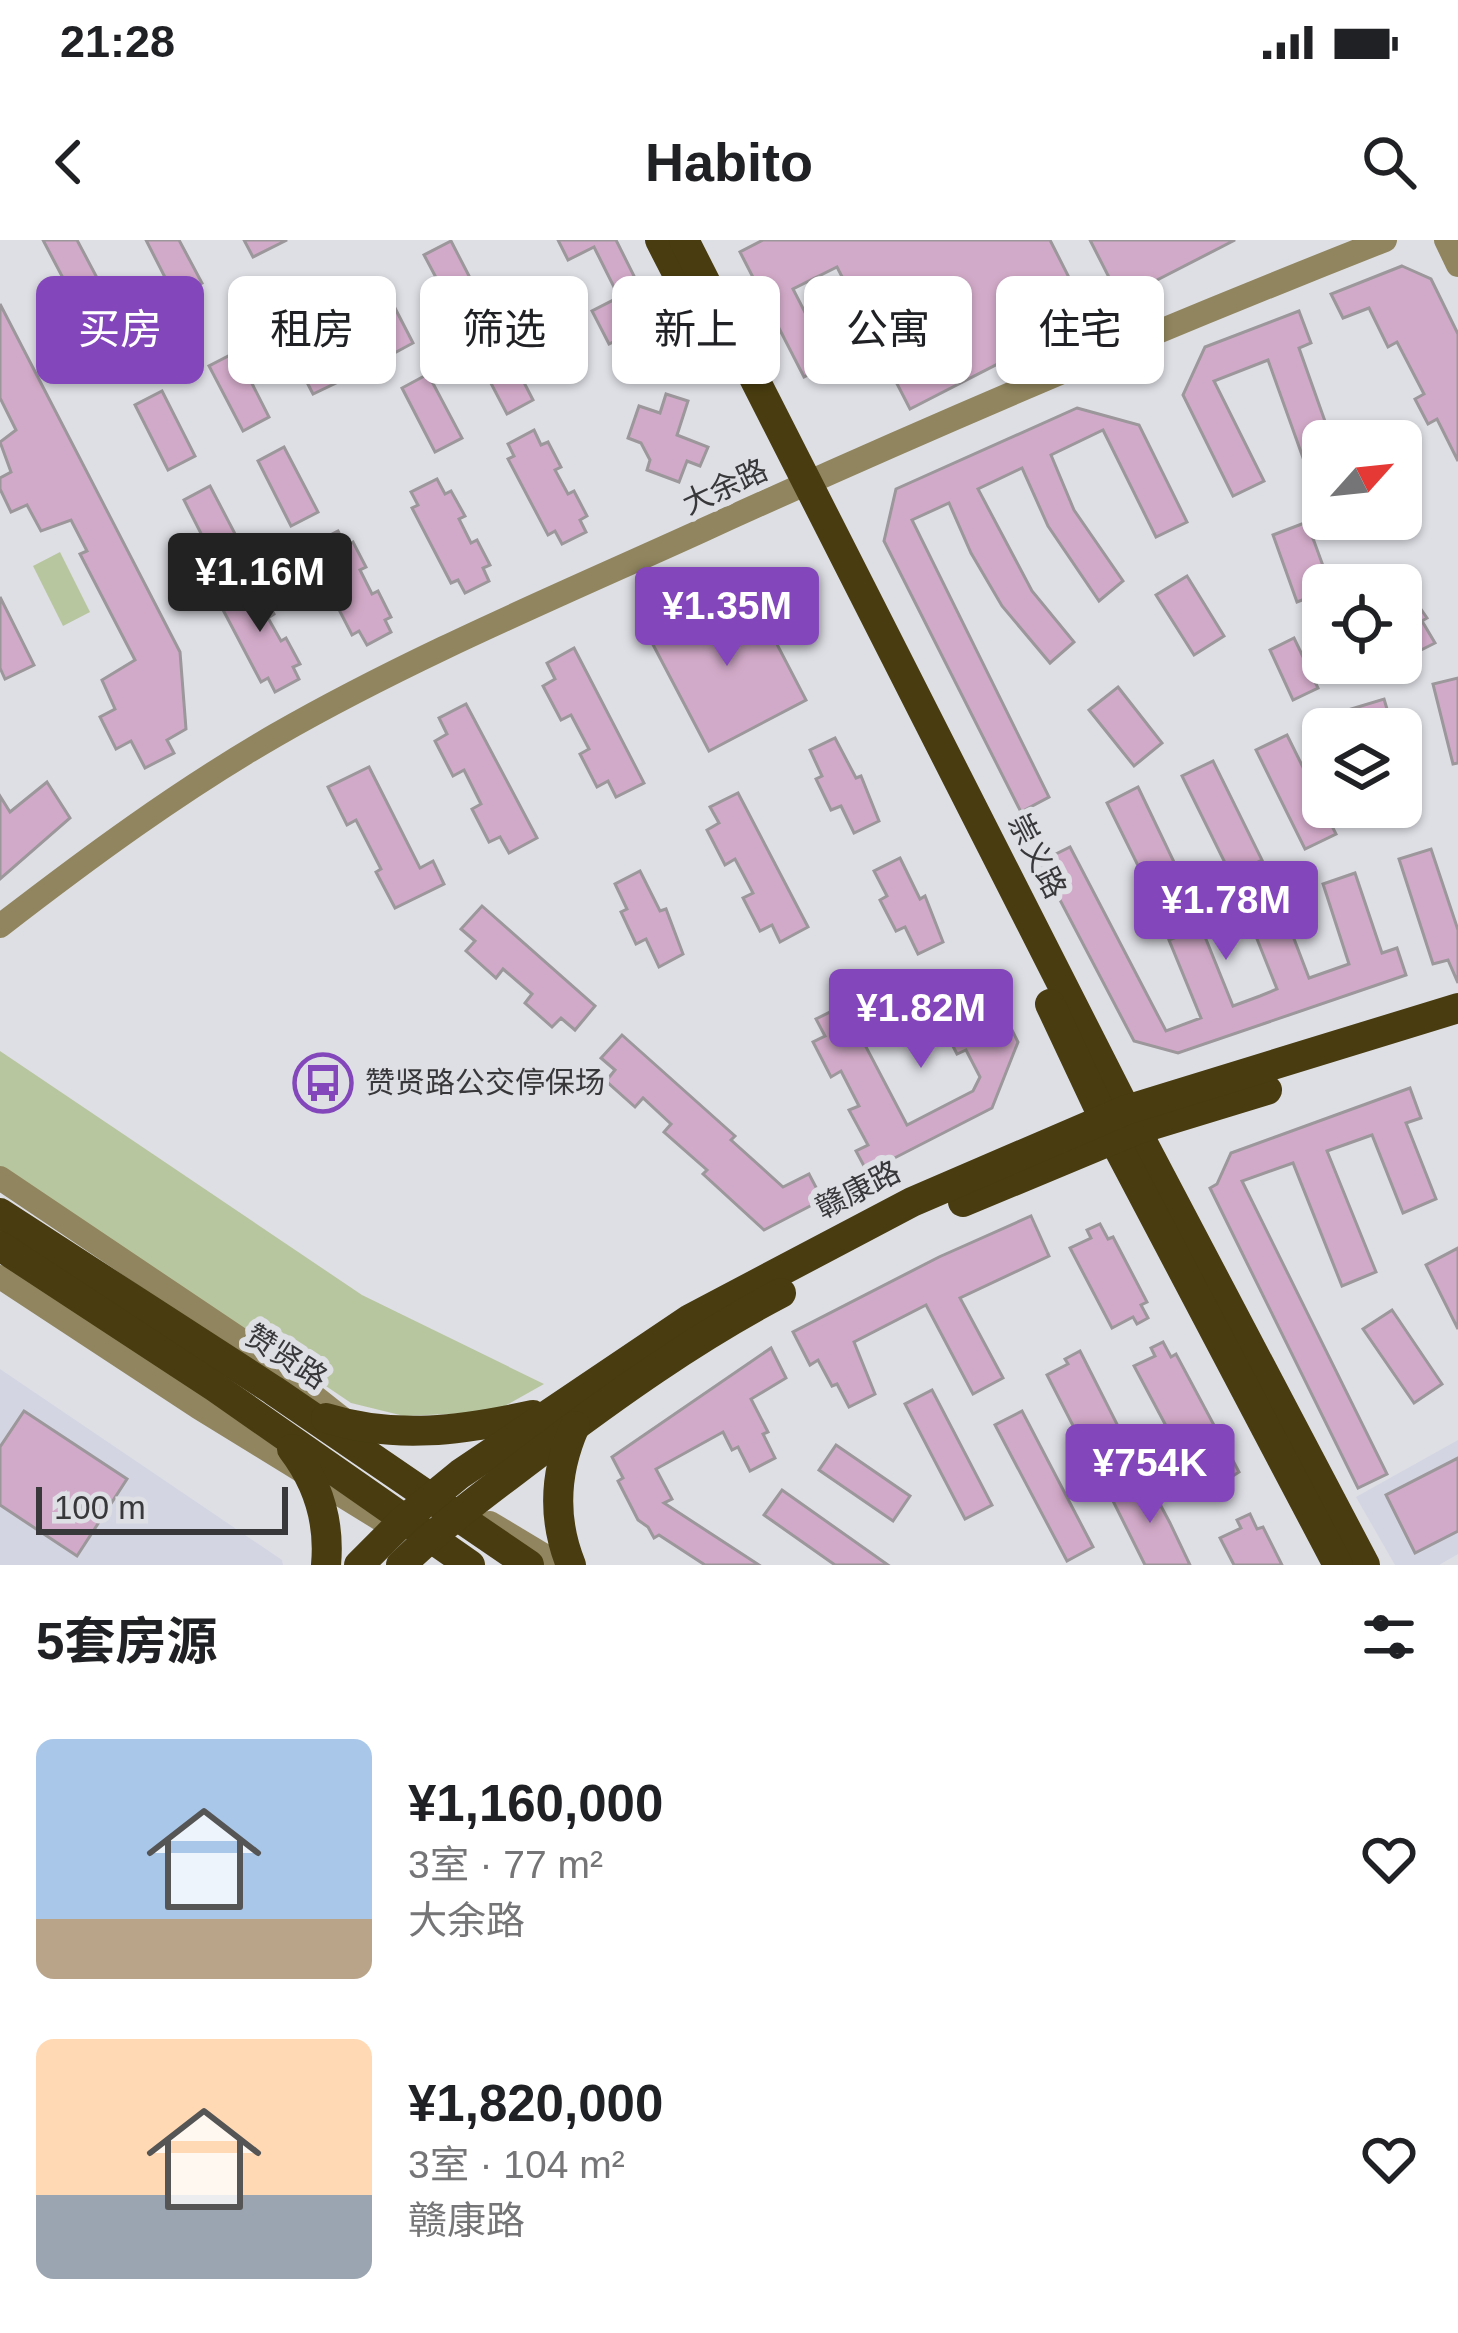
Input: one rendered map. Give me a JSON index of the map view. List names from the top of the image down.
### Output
{
  "streets": {
    "main road": ["崇义路", "赣康路", "赞贤路"],
    "street": ["大余路"]
  },
  "crossings": [
    ["大余路", "崇义路"],
    ["崇义路", "赣康路"],
    ["赣康路", "赞贤路"]
  ],
  "places": {
    "bus stop": ["赞贤路公交停保场"]
  },
  "scale_bar": "100 m",
  "north": "top right",
  "page": {
    "status": "21:28",
    "header": "Habito",
    "chip": [
      "买房",
      "租房",
      "筛选",
      "新上",
      "公寓",
      "住宅"
    ],
    "price": [
      "¥1.16M",
      "¥1.35M",
      "¥1.78M",
      "¥1.82M",
      "¥754K"
    ],
    "scale": "100 m",
    "heading": "5套房源",
    "list": [
      {
        "name": "¥1,160,000",
        "note": "3室 · 77 m² · 大余路"
      },
      {
        "name": "¥1,820,000",
        "note": "3室 · 104 m² · 赣康路"
      }
    ]
  }
}
